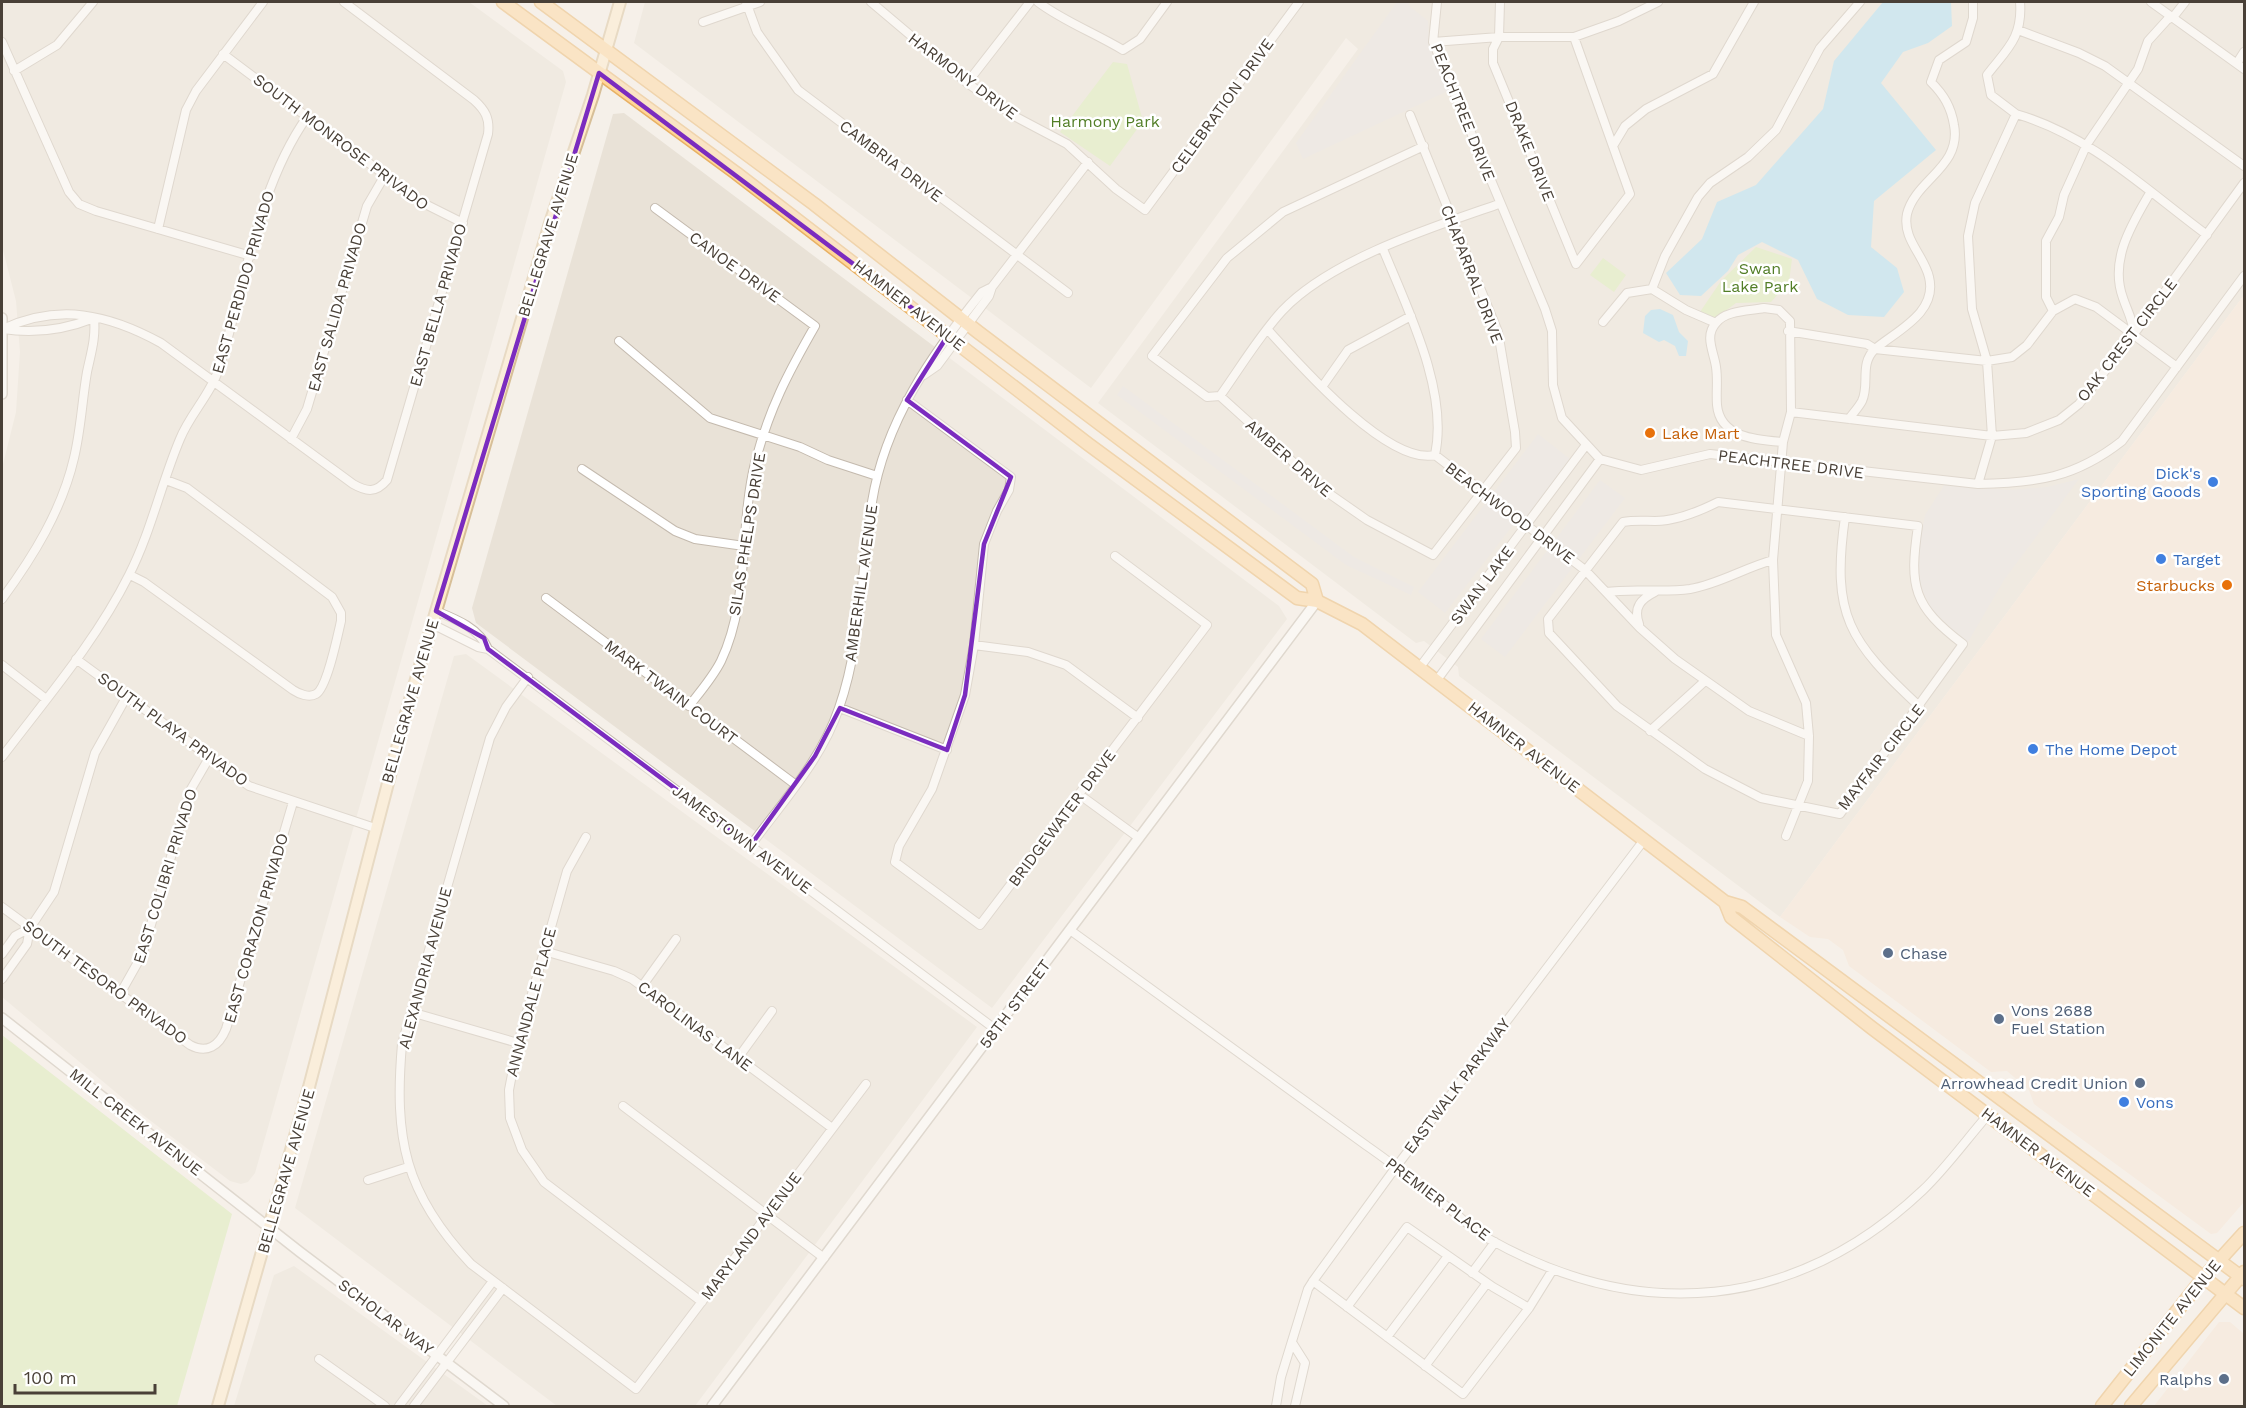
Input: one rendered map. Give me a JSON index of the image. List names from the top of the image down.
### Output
{
  "streets": {
    "main road": ["BELLEGRAVE AVENUE", "HAMNER AVENUE", "LIMONITE AVENUE"],
    "street": [
      "HARMONY DRIVE",
      "CELEBRATION DRIVE",
      "PEACHTREE DRIVE",
      "SOUTH MONROSE PRIVADO",
      "DRAKE DRIVE",
      "CAMBRIA DRIVE",
      "CANOE DRIVE",
      "CHAPARRAL DRIVE",
      "EAST PERDIDO PRIVADO",
      "EAST BELLA PRIVADO",
      "EAST SALIDA PRIVADO",
      "OAK CREST CIRCLE",
      "AMBER DRIVE",
      "BEACHWOOD DRIVE",
      "SILAS PHELPS DRIVE",
      "AMBERHILL AVENUE",
      "SWAN LAKE",
      "MARK TWAIN COURT",
      "SOUTH PLAYA PRIVADO",
      "MAYFAIR CIRCLE",
      "BRIDGEWATER DRIVE",
      "JAMESTOWN AVENUE",
      "EAST COLIBRI PRIVADO",
      "EAST CORAZON PRIVADO",
      "ALEXANDRIA AVENUE",
      "SOUTH TESORO PRIVADO",
      "ANNANDALE PLACE",
      "58TH STREET",
      "CAROLINAS LANE",
      "EASTWALK PARKWAY",
      "MILL CREEK AVENUE",
      "PREMIER PLACE",
      "MARYLAND AVENUE",
      "SCHOLAR WAY"
    ]
  },
  "crossings": [
    ["HARMONY DRIVE", "CELEBRATION DRIVE"],
    ["HARMONY DRIVE", "AMBERHILL AVENUE"],
    ["PEACHTREE DRIVE", "SWAN LAKE"],
    ["SOUTH MONROSE PRIVADO", "EAST PERDIDO PRIVADO"],
    ["SOUTH MONROSE PRIVADO", "EAST BELLA PRIVADO"],
    ["SOUTH MONROSE PRIVADO", "EAST SALIDA PRIVADO"],
    ["CAMBRIA DRIVE", "AMBERHILL AVENUE"],
    ["BELLEGRAVE AVENUE", "HAMNER AVENUE"],
    ["BELLEGRAVE AVENUE", "SOUTH PLAYA PRIVADO"],
    ["BELLEGRAVE AVENUE", "JAMESTOWN AVENUE"],
    ["BELLEGRAVE AVENUE", "MILL CREEK AVENUE"],
    ["BELLEGRAVE AVENUE", "SCHOLAR WAY"],
    ["CANOE DRIVE", "SILAS PHELPS DRIVE"],
    ["CHAPARRAL DRIVE", "AMBER DRIVE"],
    ["CHAPARRAL DRIVE", "BEACHWOOD DRIVE"],
    ["EAST PERDIDO PRIVADO", "SOUTH PLAYA PRIVADO"],
    ["EAST BELLA PRIVADO", "EAST SALIDA PRIVADO"],
    ["HAMNER AVENUE", "AMBERHILL AVENUE"],
    ["HAMNER AVENUE", "SWAN LAKE"],
    ["HAMNER AVENUE", "58TH STREET"],
    ["HAMNER AVENUE", "EASTWALK PARKWAY"],
    ["HAMNER AVENUE", "PREMIER PLACE"],
    ["HAMNER AVENUE", "LIMONITE AVENUE"],
    ["BEACHWOOD DRIVE", "SWAN LAKE"],
    ["SILAS PHELPS DRIVE", "MARK TWAIN COURT"],
    ["AMBERHILL AVENUE", "MARK TWAIN COURT"],
    ["AMBERHILL AVENUE", "JAMESTOWN AVENUE"],
    ["SOUTH PLAYA PRIVADO", "EAST COLIBRI PRIVADO"],
    ["SOUTH PLAYA PRIVADO", "EAST CORAZON PRIVADO"],
    ["JAMESTOWN AVENUE", "ALEXANDRIA AVENUE"],
    ["JAMESTOWN AVENUE", "58TH STREET"],
    ["EAST COLIBRI PRIVADO", "SOUTH TESORO PRIVADO"],
    ["EAST CORAZON PRIVADO", "SOUTH TESORO PRIVADO"],
    ["ALEXANDRIA AVENUE", "MARYLAND AVENUE"],
    ["ANNANDALE PLACE", "CAROLINAS LANE"],
    ["ANNANDALE PLACE", "MARYLAND AVENUE"],
    ["58TH STREET", "PREMIER PLACE"],
    ["CAROLINAS LANE", "MARYLAND AVENUE"],
    ["EASTWALK PARKWAY", "PREMIER PLACE"],
    ["MILL CREEK AVENUE", "SCHOLAR WAY"]
  ],
  "parks": ["Harmony Park", "Swan Lake Park"],
  "places": [
    "Lake Mart",
    "Dick's Sporting Goods",
    "Target",
    "Starbucks",
    "The Home Depot",
    "Chase",
    "Vons 2688 Fuel Station",
    "Arrowhead Credit Union",
    "Vons",
    "Ralphs"
  ],
  "scale_bar": "100 m"
}
